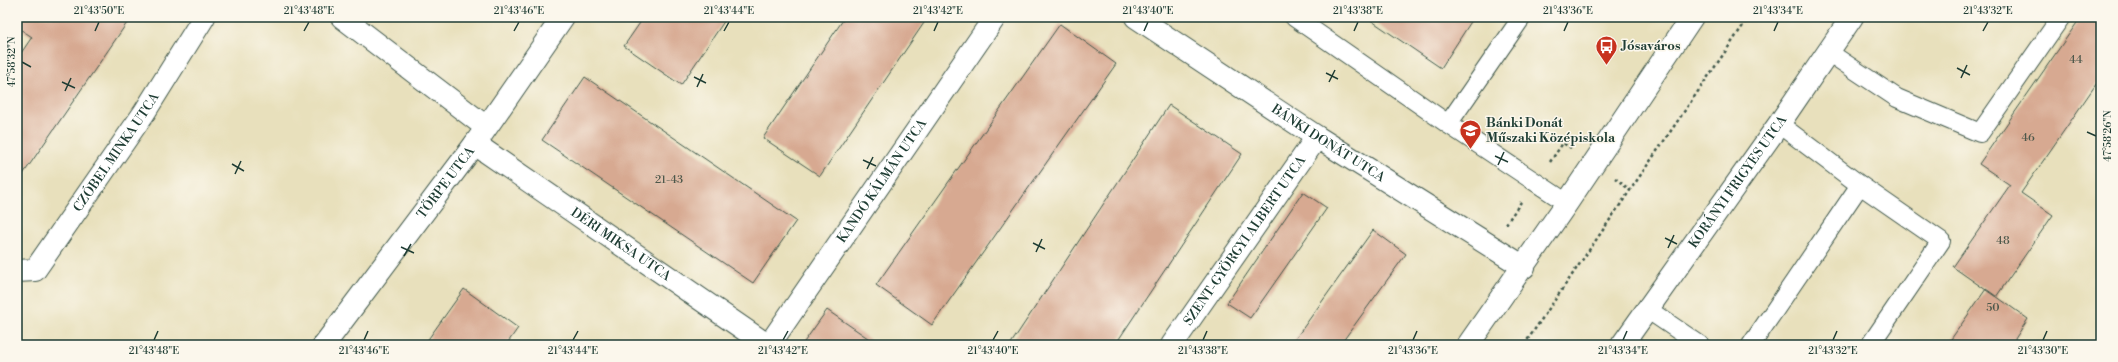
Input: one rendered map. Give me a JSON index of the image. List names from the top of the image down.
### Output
{
  "streets": {
    "street": [
      "BÁNKI DONÁT UTCA",
      "CZÓBEL MINKA UTCA",
      "KANDÓ KÁLMÁN UTCA",
      "KORÁNYI FRIGYES UTCA",
      "TÖRPE UTCA",
      "SZENT-GYÖRGYI ALBERT UTCA",
      "DÉRI MIKSA UTCA"
    ]
  },
  "crossings": [
    ["BÁNKI DONÁT UTCA", "SZENT-GYÖRGYI ALBERT UTCA"],
    ["KANDÓ KÁLMÁN UTCA", "DÉRI MIKSA UTCA"],
    ["TÖRPE UTCA", "DÉRI MIKSA UTCA"]
  ],
  "places": {
    "bus stop": ["Jósaváros"],
    "school or university": ["Bánki Donát Műszaki Középiskola"]
  },
  "house_numbers": [
    "44",
    "46",
    "21-43",
    "48",
    "50"
  ],
  "coordinates": [
    "21°43'50\"E",
    "21°43'48\"E",
    "21°43'46\"E",
    "21°43'44\"E",
    "21°43'42\"E",
    "21°43'40\"E",
    "21°43'38\"E",
    "21°43'36\"E",
    "21°43'34\"E",
    "21°43'32\"E",
    "47°58'32\"N",
    "47°58'26\"N",
    "21°43'30\"E"
  ]
}
